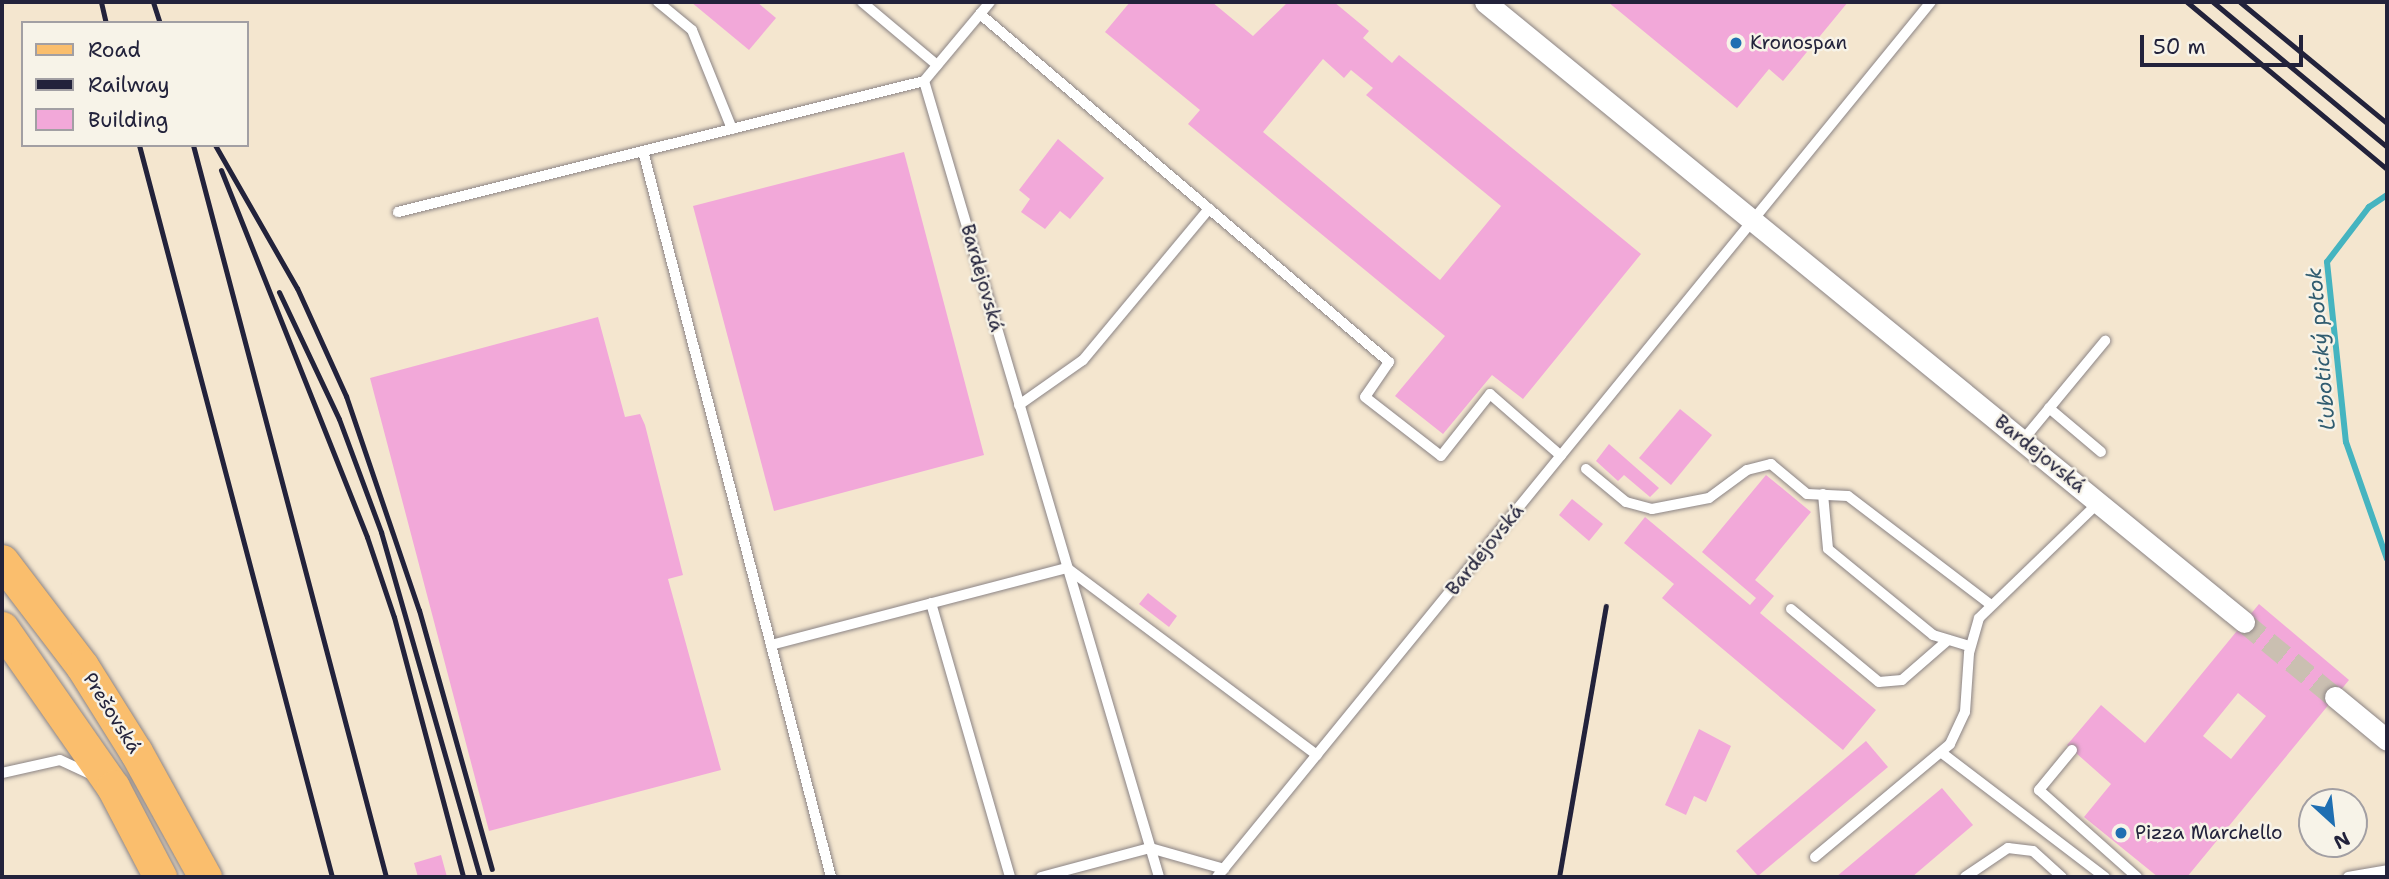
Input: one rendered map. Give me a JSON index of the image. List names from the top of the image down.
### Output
{
  "streets": {
    "main road": ["Prešovská"],
    "street": ["Bardejovská"]
  },
  "water": ["Ľubotický potok"],
  "places": ["Kronospan", "Pizza Marchello"],
  "legend": ["Road", "Railway", "Building"],
  "scale_bar": "50 m",
  "north": "bottom right"
}
